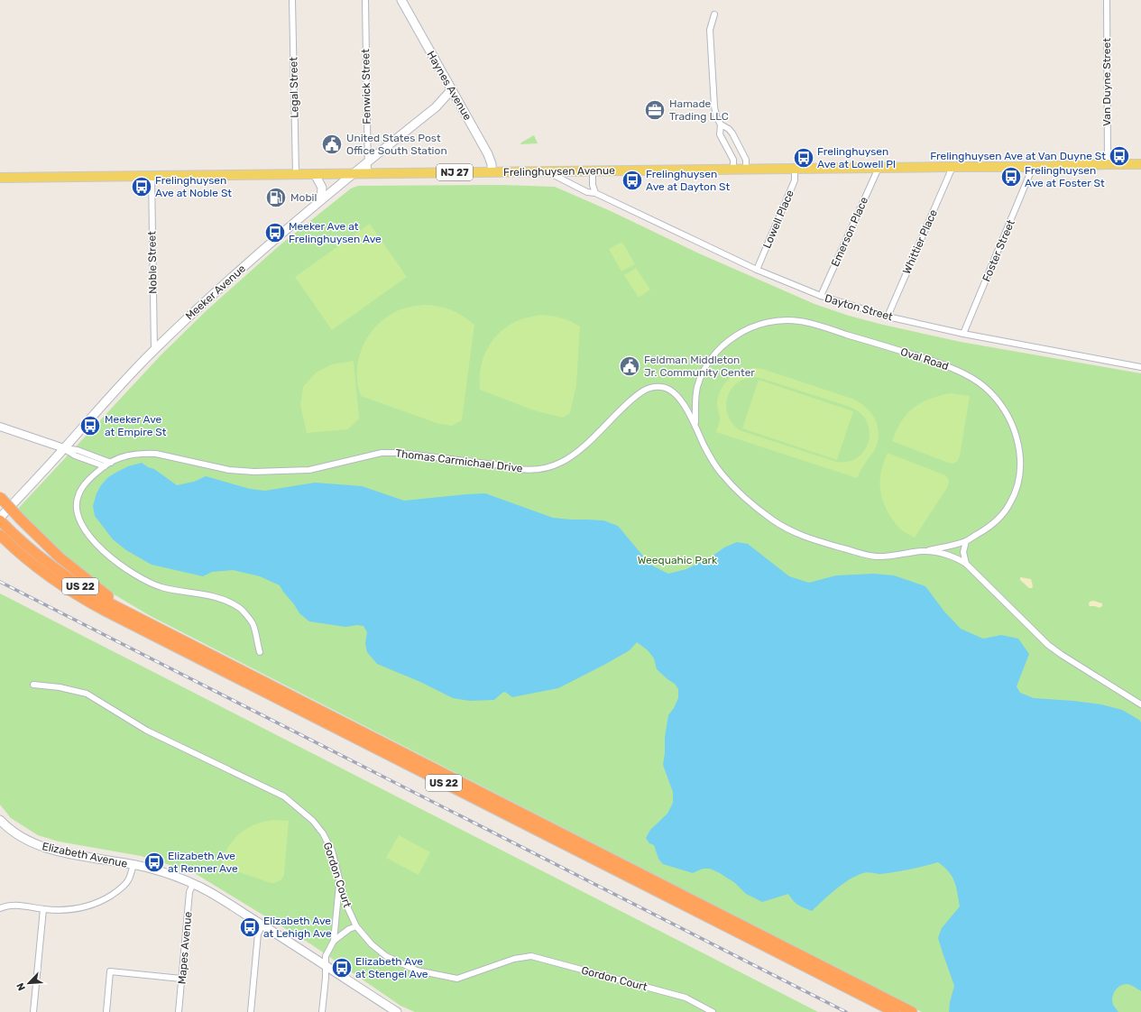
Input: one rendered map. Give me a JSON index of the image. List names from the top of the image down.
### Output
{
  "streets": {
    "highway": ["US 22"],
    "main road": [
      "Haynes Avenue",
      "Frelinghuysen Avenue",
      "NJ 27",
      "Meeker Avenue",
      "Elizabeth Avenue"
    ],
    "street": [
      "Van Duyne Street",
      "Fenwick Street",
      "Legal Street",
      "Lowell Place",
      "Emerson Place",
      "Whittier Place",
      "Foster Street",
      "Noble Street",
      "Dayton Street",
      "Oval Road",
      "Thomas Carmichael Drive",
      "Gordon Court",
      "Mapes Avenue"
    ]
  },
  "crossings": [
    ["Van Duyne Street", "Frelinghuysen Avenue"],
    ["Haynes Avenue", "Frelinghuysen Avenue"],
    ["Haynes Avenue", "Meeker Avenue"],
    ["Fenwick Street", "Frelinghuysen Avenue"],
    ["Fenwick Street", "Meeker Avenue"],
    ["Legal Street", "Frelinghuysen Avenue"],
    ["Frelinghuysen Avenue", "Lowell Place"],
    ["Frelinghuysen Avenue", "Emerson Place"],
    ["Frelinghuysen Avenue", "Whittier Place"],
    ["Frelinghuysen Avenue", "Foster Street"],
    ["Frelinghuysen Avenue", "Noble Street"],
    ["Frelinghuysen Avenue", "Meeker Avenue"],
    ["Frelinghuysen Avenue", "Dayton Street"],
    ["Lowell Place", "Dayton Street"],
    ["Emerson Place", "Dayton Street"],
    ["Whittier Place", "Dayton Street"],
    ["Foster Street", "Dayton Street"],
    ["Noble Street", "Meeker Avenue"],
    ["Meeker Avenue", "US 22"],
    ["Oval Road", "Thomas Carmichael Drive"],
    ["Elizabeth Avenue", "Mapes Avenue"]
  ],
  "parks": ["Weequahic Park"],
  "places": {
    "office": ["Hamade Trading LLC"],
    "public building": ["United States Post Office South Station", "Feldman Middleton Jr. Community Center"],
    "bus stop": [
      "Frelinghuysen Ave at Van Duyne St",
      "Frelinghuysen Ave at Lowell Pl",
      "Frelinghuysen Ave at Foster St",
      "Frelinghuysen Ave at Dayton St",
      "Frelinghuysen Ave at Noble St",
      "Meeker Ave at Frelinghuysen Ave",
      "Meeker Ave at Empire St",
      "Elizabeth Ave at Renner Ave",
      "Elizabeth Ave at Lehigh Ave",
      "Elizabeth Ave at Stengel Ave"
    ],
    "fuel station": ["Mobil"]
  },
  "north": "bottom left"
}
